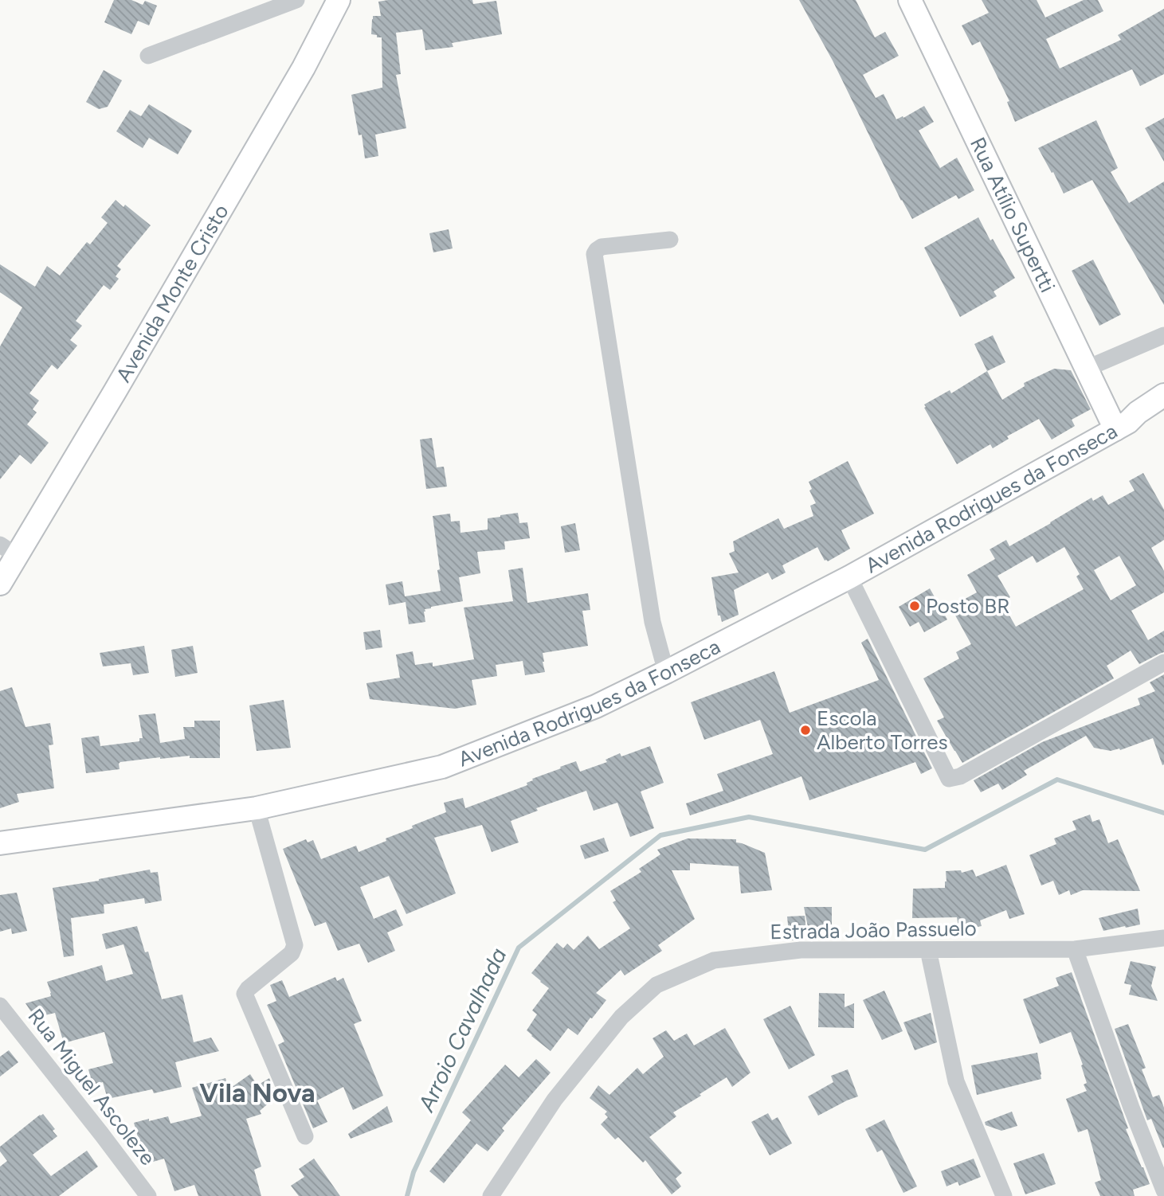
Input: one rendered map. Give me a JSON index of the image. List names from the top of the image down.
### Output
{
  "streets": {
    "main road": ["Rua Atílio Supertti", "Avenida Monte Cristo", "Avenida Rodrigues da Fonseca"],
    "street": ["Estrada João Passuelo", "Rua Miguel Ascoleze"]
  },
  "crossings": [
    ["Rua Atílio Supertti", "Avenida Rodrigues da Fonseca"]
  ],
  "districts": ["Vila Nova"],
  "water": ["Arroio Cavalhada"],
  "places": ["Posto BR", "Escola Alberto Torres"]
}
